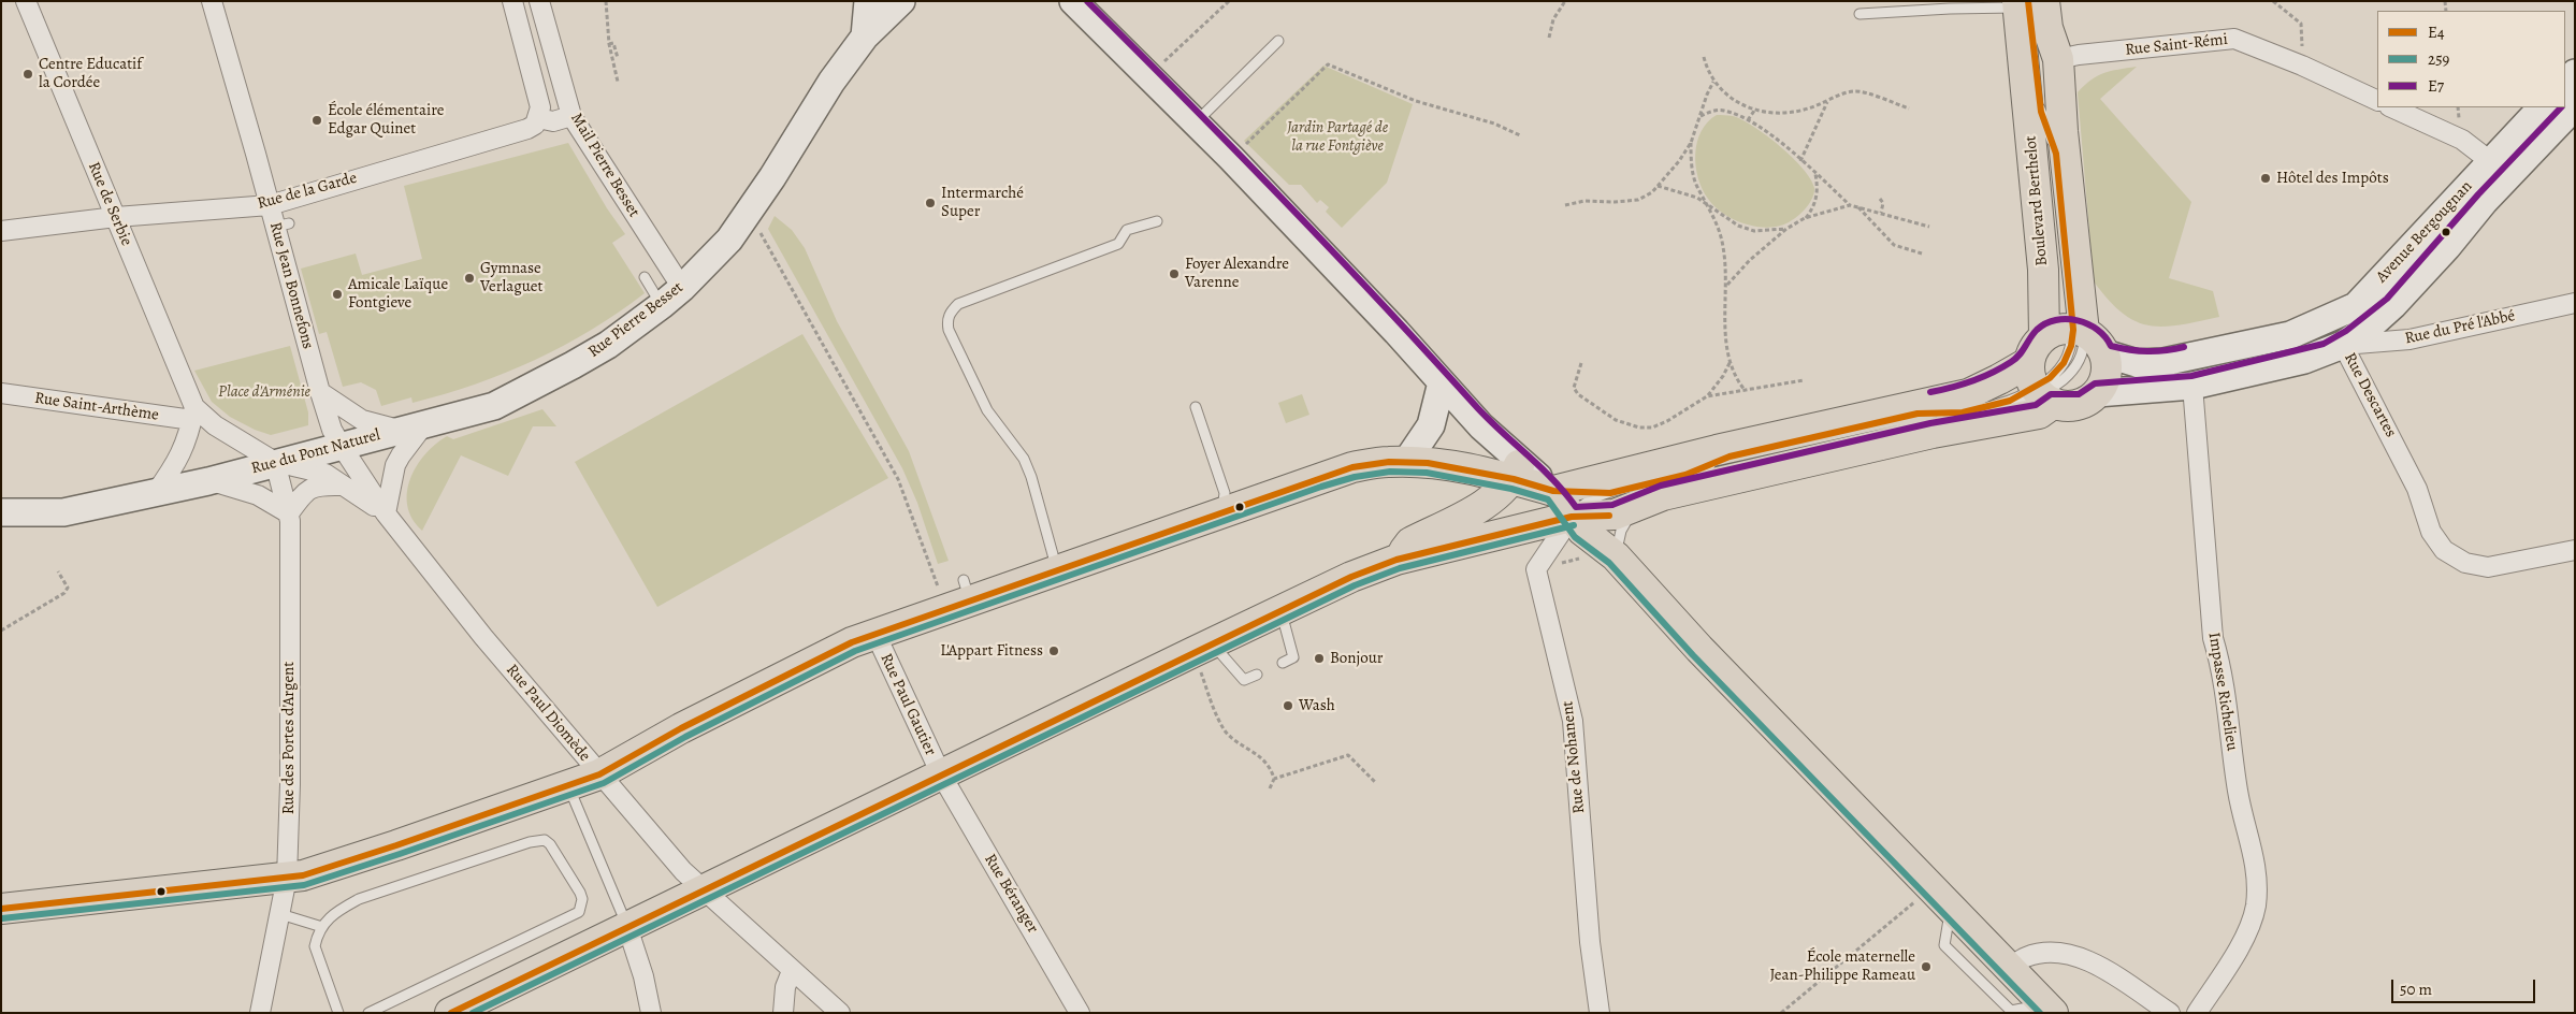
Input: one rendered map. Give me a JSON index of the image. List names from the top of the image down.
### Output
{
  "streets": {
    "main road": [
      "Boulevard Berthelot",
      "Avenue Bergougnan",
      "Rue Pierre Besset",
      "Rue Descartes",
      "Rue du Pont Naturel"
    ],
    "street": [
      "Rue Saint-Rémi",
      "Mail Pierre Besset",
      "Rue de la Garde",
      "Rue de Serbie",
      "Rue Jean Bonnefons",
      "Rue du Pré l'Abbé",
      "Rue Saint-Arthème",
      "Impasse Richelieu",
      "Rue Paul Gautier",
      "Rue Paul Diomède",
      "Rue des Portes d'Argent",
      "Rue de Nohanent",
      "Rue Béranger"
    ]
  },
  "crossings": [
    ["Rue Saint-Rémi", "Boulevard Berthelot"],
    ["Mail Pierre Besset", "Rue Pierre Besset"],
    ["Rue de la Garde", "Rue de Serbie"],
    ["Rue de la Garde", "Rue Jean Bonnefons"],
    ["Rue de Serbie", "Rue Saint-Arthème"],
    ["Rue de Serbie", "Rue du Pont Naturel"],
    ["Rue de Serbie", "Rue Paul Diomède"],
    ["Rue de Serbie", "Rue des Portes d'Argent"],
    ["Avenue Bergougnan", "Rue du Pré l'Abbé"],
    ["Avenue Bergougnan", "Rue Descartes"],
    ["Rue Jean Bonnefons", "Rue du Pont Naturel"],
    ["Rue Jean Bonnefons", "Rue Paul Diomède"],
    ["Rue Pierre Besset", "Rue du Pont Naturel"],
    ["Rue du Pré l'Abbé", "Rue Descartes"],
    ["Rue Descartes", "Impasse Richelieu"],
    ["Rue du Pont Naturel", "Rue Paul Diomède"],
    ["Rue du Pont Naturel", "Rue des Portes d'Argent"],
    ["Rue Paul Gautier", "Rue Béranger"],
    ["Rue Paul Diomède", "Rue des Portes d'Argent"]
  ],
  "parks": ["Jardin Partagé de la rue Fontgiève", "Place d'Arménie"],
  "places": [
    "Centre Educatif la Cordée",
    "École élémentaire Edgar Quinet",
    "Hôtel des Impôts",
    "Intermarché Super",
    "Foyer Alexandre Varenne",
    "Gymnase Verlaguet",
    "Amicale Laïque Fontgieve",
    "L'Appart Fitness",
    "Bonjour",
    "Wash",
    "École maternelle Jean-Philippe Rameau"
  ],
  "lines": ["transit line E4", "transit line E7", "transit line 259"],
  "legend": ["E4", "259", "E7"],
  "scale_bar": "50 m"
}
